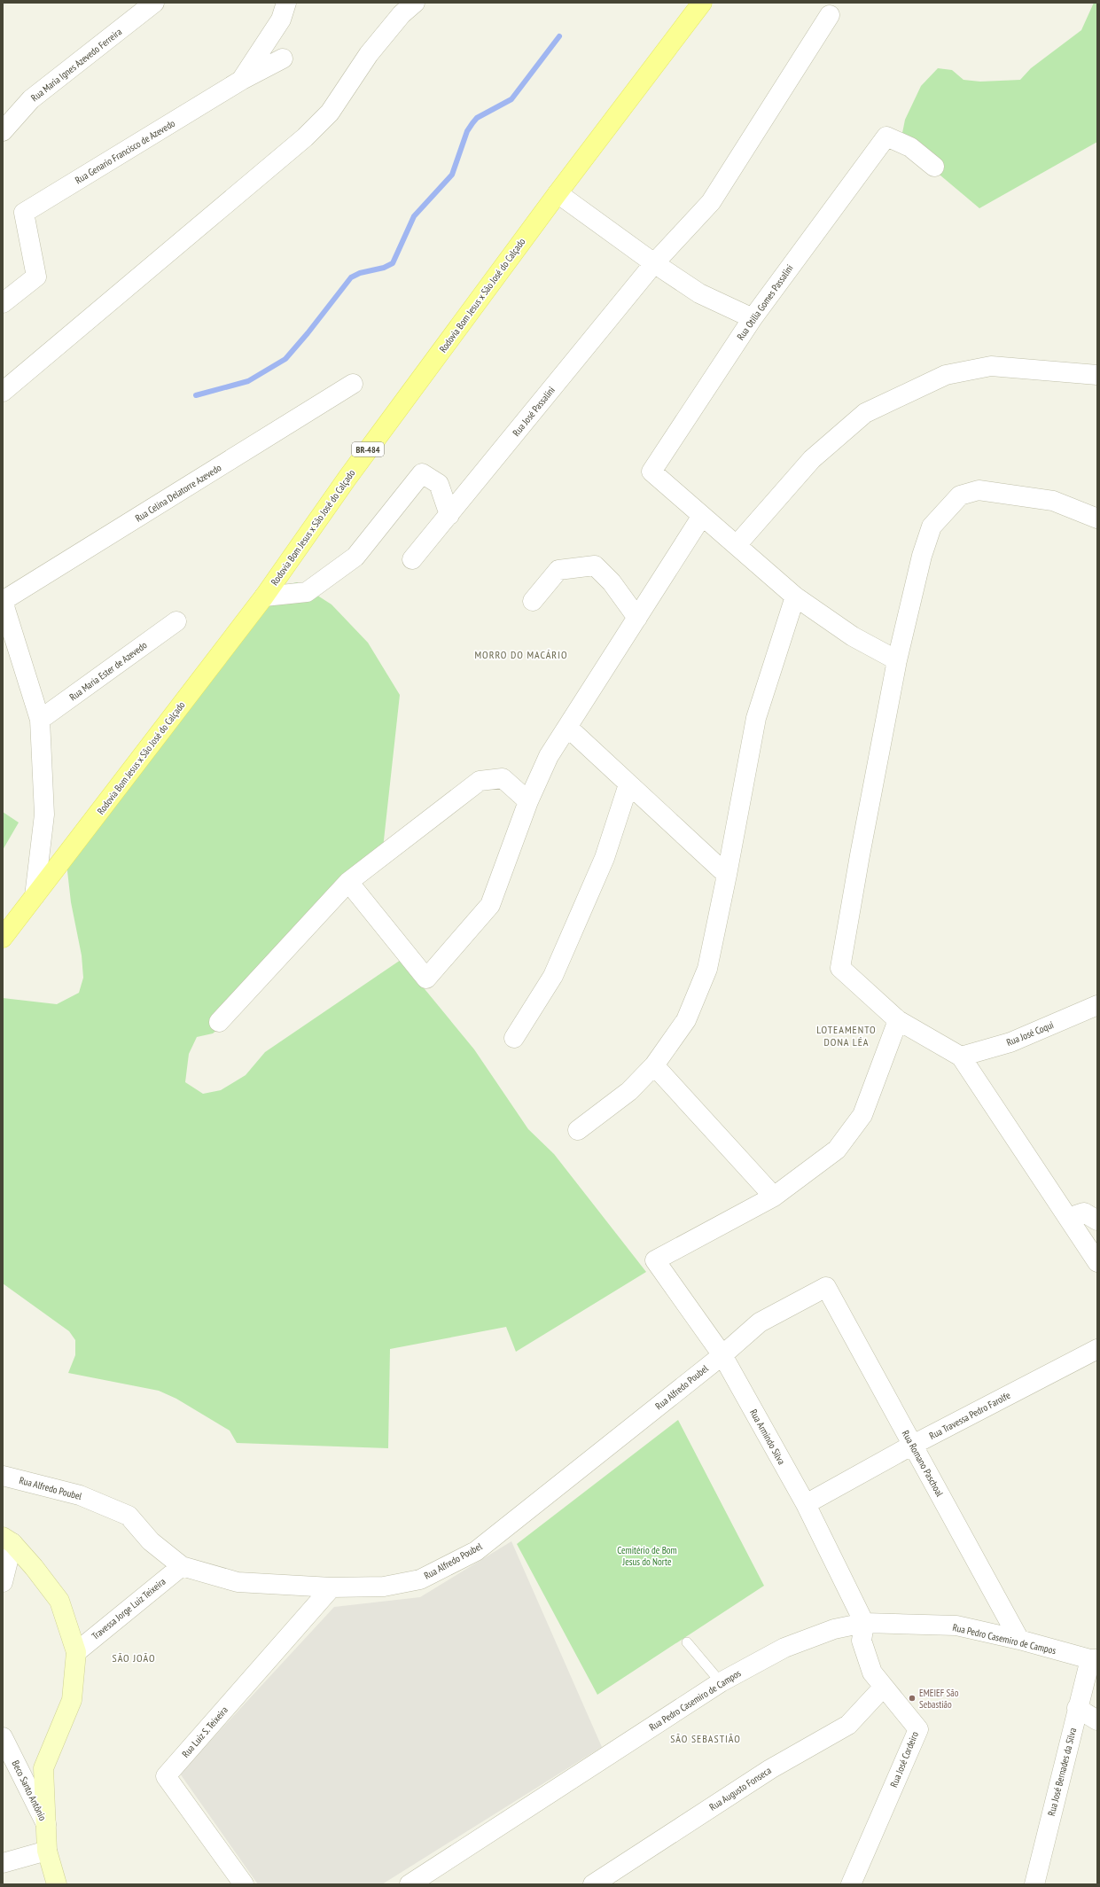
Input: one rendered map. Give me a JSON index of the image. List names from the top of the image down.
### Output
{
  "streets": {
    "main road": ["Rodovia Bom Jesus x São José do Calçado", "BR-484"],
    "street": [
      "Rua Maria Ignes Azevedo Ferreira",
      "Rua Genario Francisco de Azevedo",
      "Rua Otilia Gomes Passalini",
      "Rua José Passalini",
      "Rua Celina Delatorre Azevedo",
      "Rua Maria Ester de Azevedo",
      "Rua José Coqui",
      "Rua Alfredo Poubel",
      "Rua Travessa Pedro Farolfe",
      "Rua Armindo Silva",
      "Rua Romano Paschoal",
      "Travessa Jorge Luiz Teixeira",
      "Rua Pedro Casemiro de Campos",
      "Rua Luiz S. Teixeira",
      "Rua José Cordeiro",
      "Rua José Bernades da Silva",
      "Rua Augusto Fonseca",
      "Beco Santo Antônio"
    ]
  },
  "crossings": [
    ["Rodovia Bom Jesus x São José do Calçado", "BR-484"],
    ["Rua Alfredo Poubel", "Rua Armindo Silva"],
    ["Rua Alfredo Poubel", "Rua Romano Paschoal"],
    ["Rua Alfredo Poubel", "Travessa Jorge Luiz Teixeira"],
    ["Rua Alfredo Poubel", "Rua Luiz S. Teixeira"],
    ["Rua Travessa Pedro Farolfe", "Rua Armindo Silva"],
    ["Rua Travessa Pedro Farolfe", "Rua Romano Paschoal"],
    ["Rua Armindo Silva", "Rua Pedro Casemiro de Campos"],
    ["Rua Armindo Silva", "Rua José Cordeiro"],
    ["Rua Romano Paschoal", "Rua Pedro Casemiro de Campos"],
    ["Rua Pedro Casemiro de Campos", "Rua José Cordeiro"],
    ["Rua Pedro Casemiro de Campos", "Rua José Bernades da Silva"],
    ["Rua José Cordeiro", "Rua Augusto Fonseca"]
  ],
  "districts": [
    "MORRO DO MACÁRIO",
    "LOTEAMENTO DONA LÉA",
    "SÃO JOÃO",
    "SÃO SEBASTIÃO"
  ],
  "parks": ["Cemitério de Bom Jesus do Norte"],
  "places": ["EMEIEF São Sebastião"]
}
